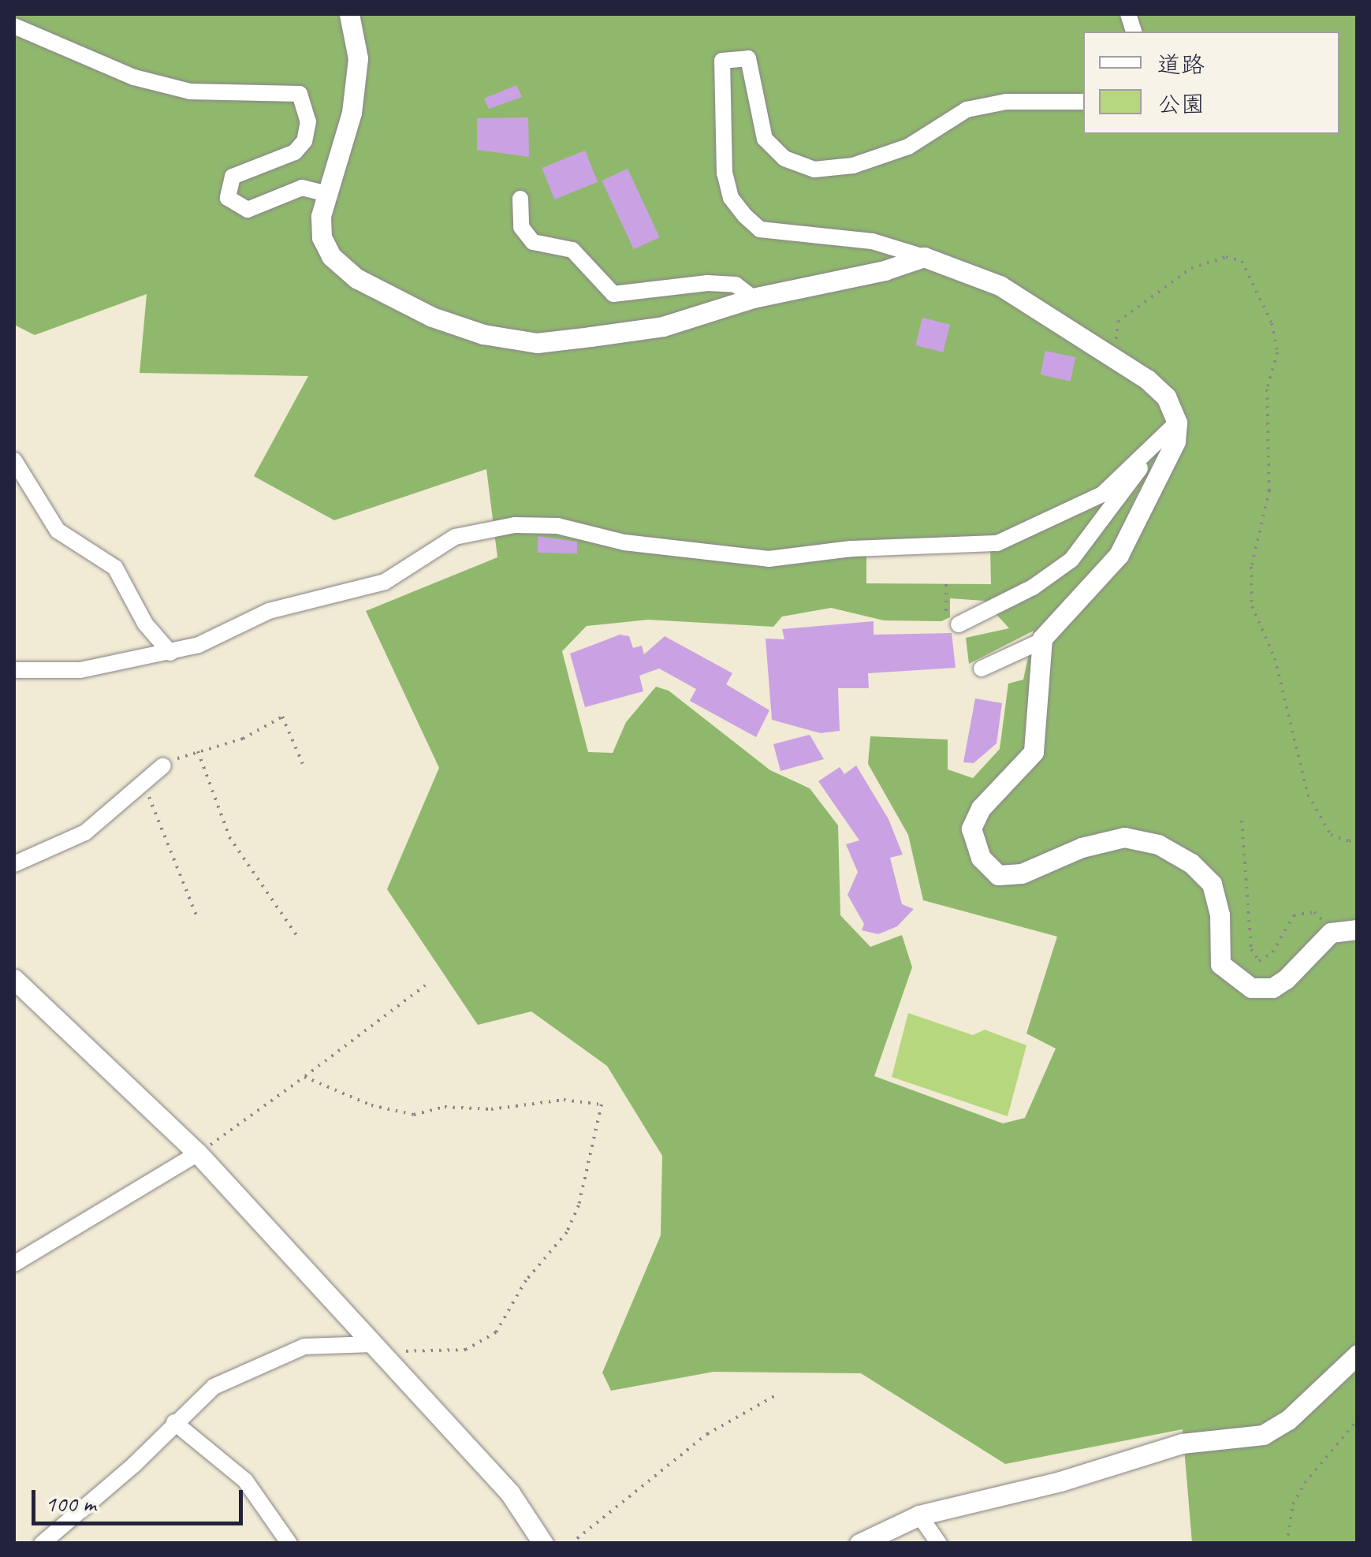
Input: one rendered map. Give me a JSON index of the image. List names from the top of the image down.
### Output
{
  "legend": ["道路", "公園"],
  "scale_bar": "100 m"
}
